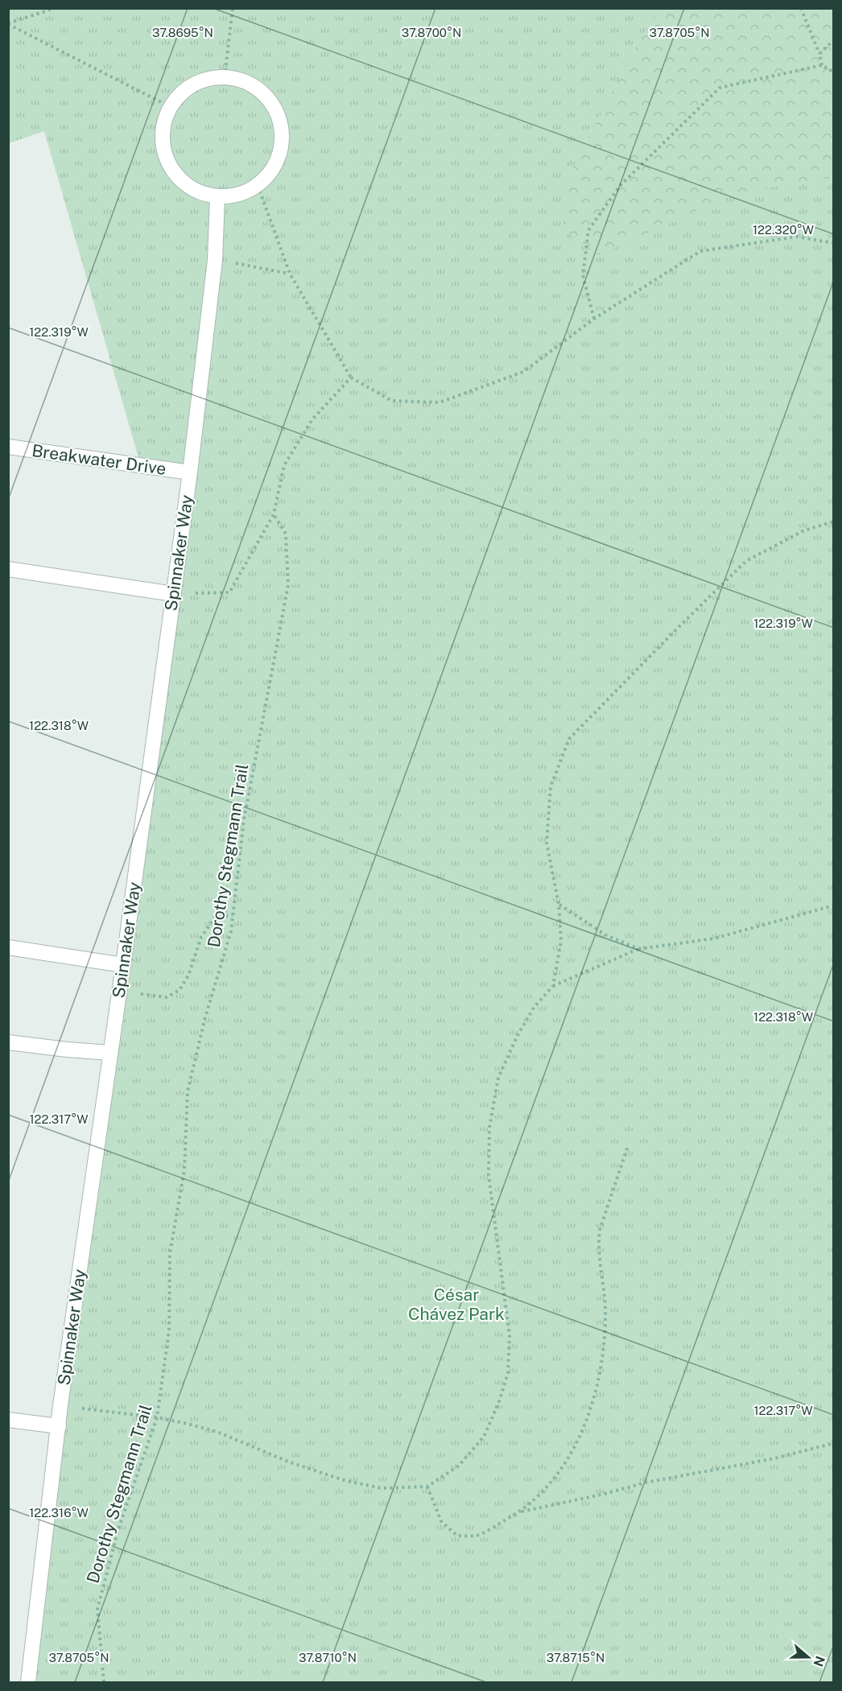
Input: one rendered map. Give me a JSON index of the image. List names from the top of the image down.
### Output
{
  "streets": {
    "street": ["Breakwater Drive", "Spinnaker Way"],
    "path": ["Dorothy Stegmann Trail"]
  },
  "crossings": [
    ["Breakwater Drive", "Spinnaker Way"]
  ],
  "parks": ["César Chávez Park"],
  "north": "right",
  "coordinates": [
    "37.8695°N",
    "37.8700°N",
    "37.8705°N",
    "122.320°W",
    "122.319°W",
    "122.318°W",
    "122.317°W",
    "122.316°W",
    "37.8710°N",
    "37.8715°N"
  ]
}
